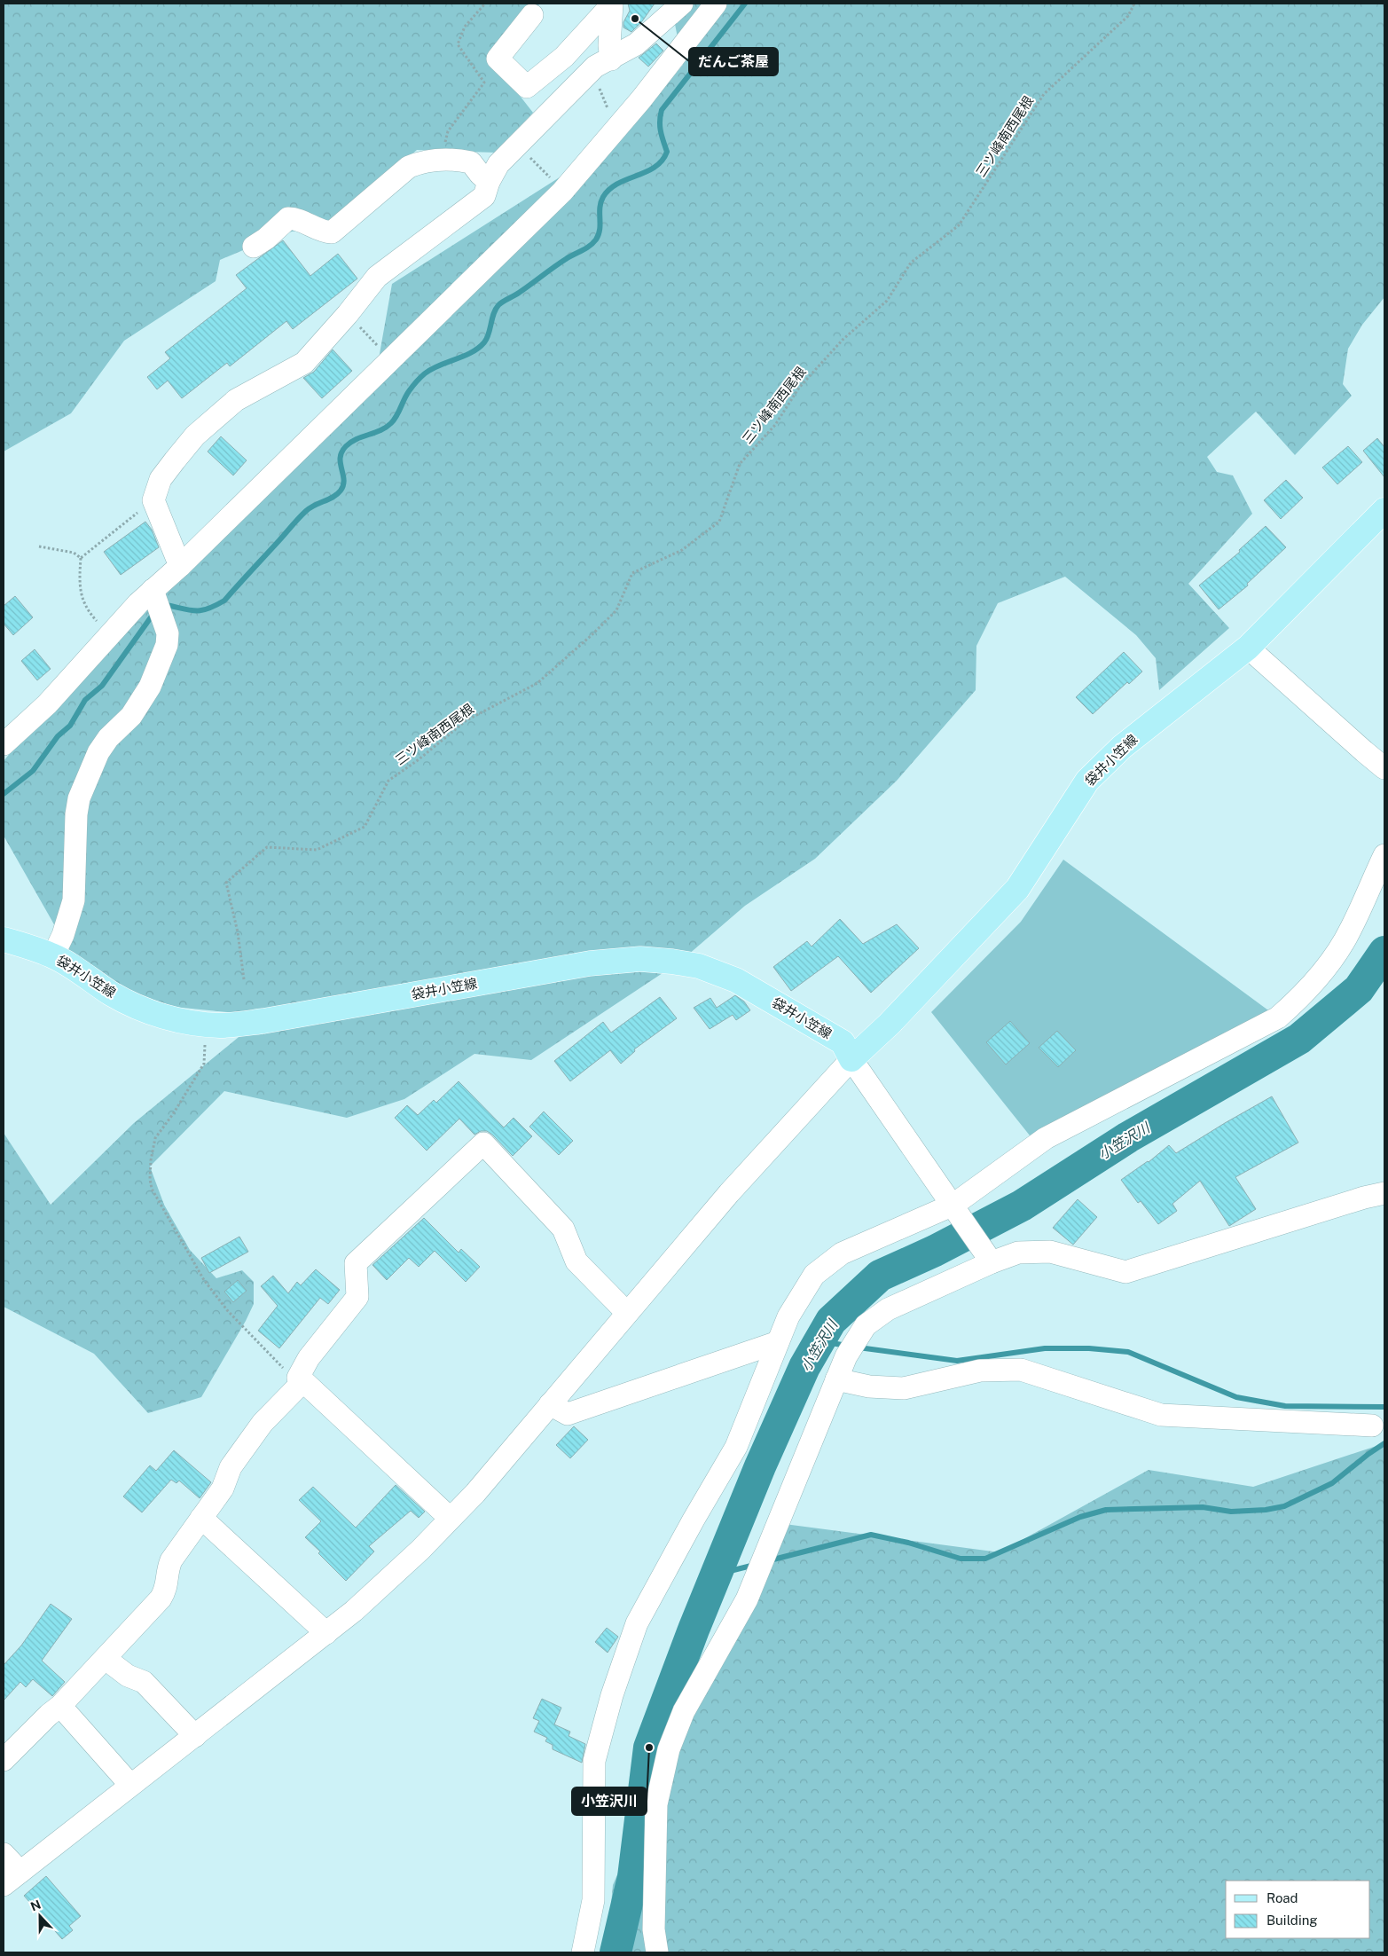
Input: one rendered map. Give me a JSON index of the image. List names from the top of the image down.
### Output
{
  "streets": {
    "main road": ["袋井小笠線"],
    "path": ["三ツ峰南西尾根"]
  },
  "water": ["小笠沢川"],
  "places": ["だんご茶屋", "小笠沢川"],
  "legend": ["Road", "Building"],
  "north": "top"
}
